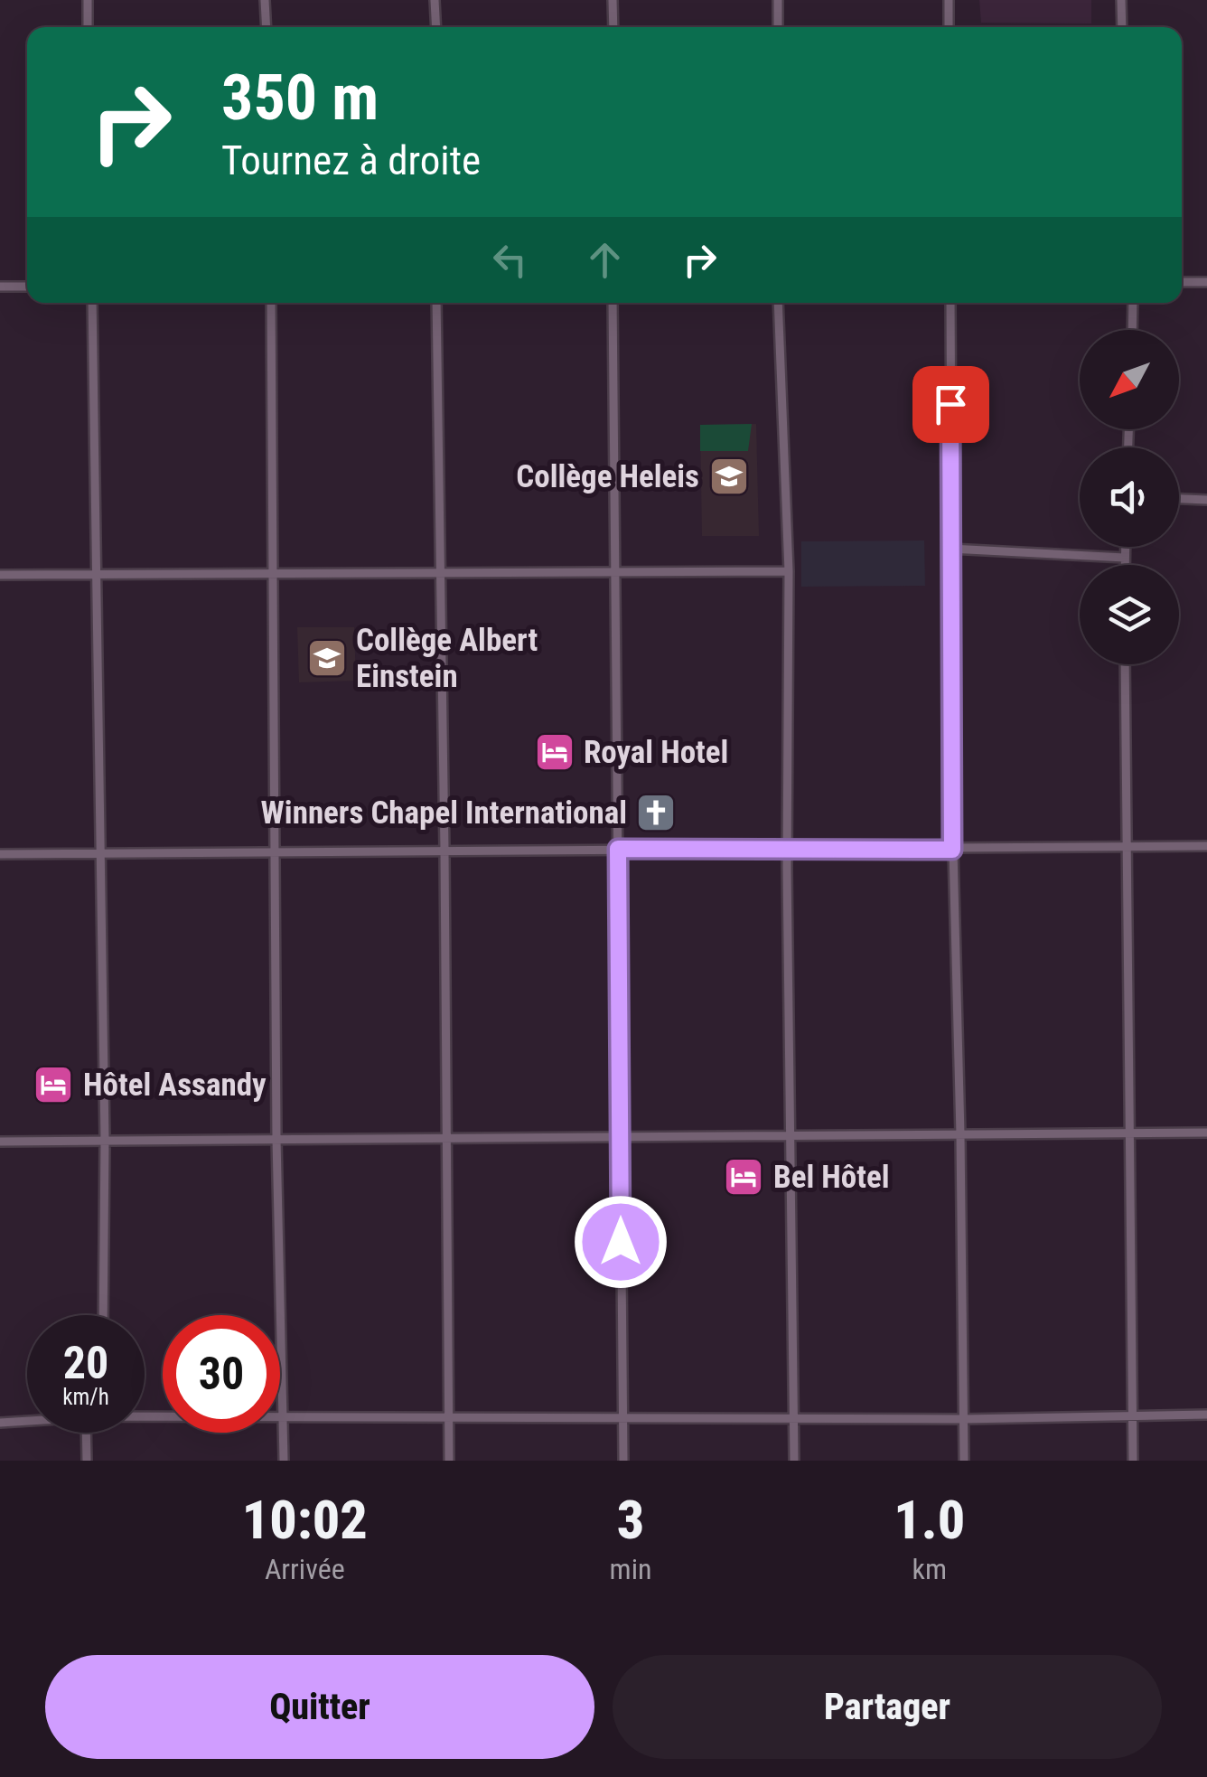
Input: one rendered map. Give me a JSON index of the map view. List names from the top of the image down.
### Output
{
  "places": {
    "school or university": ["Collège Heleis", "Collège Albert Einstein"],
    "hotel": ["Royal Hotel", "Hôtel Assandy", "Bel Hôtel"],
    "church": ["Winners Chapel International"]
  },
  "north": "bottom left",
  "page": {
    "turn": ["350 m", "Tournez à droite"],
    "speed": "20 km/h",
    "limit": "30",
    "eta": [
      "10:02",
      "Arrivée",
      "3",
      "min",
      "1.0",
      "km"
    ],
    "buttons": ["Quitter", "Partager"]
  }
}
